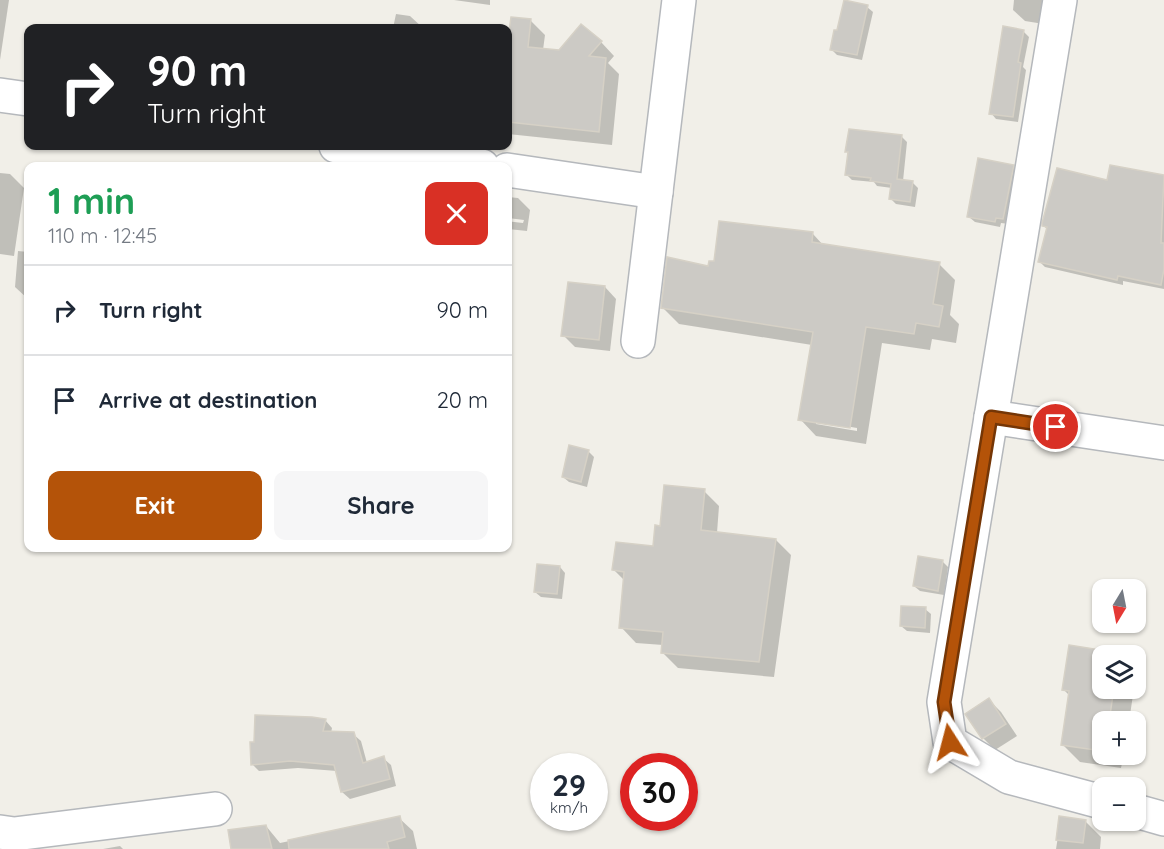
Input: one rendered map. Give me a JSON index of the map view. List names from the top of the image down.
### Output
{
  "north": "bottom",
  "page": {
    "turn": ["90 m", "Turn right"],
    "heading": ["1 min", "110 m · 12:45"],
    "list": [
      {
        "name": "Turn right",
        "value": "90 m"
      },
      {
        "name": "Arrive at destination",
        "value": "20 m"
      }
    ],
    "buttons": ["Exit", "Share"],
    "map_buttons": ["+", "−"],
    "speed": "29 km/h",
    "limit": "30"
  }
}
